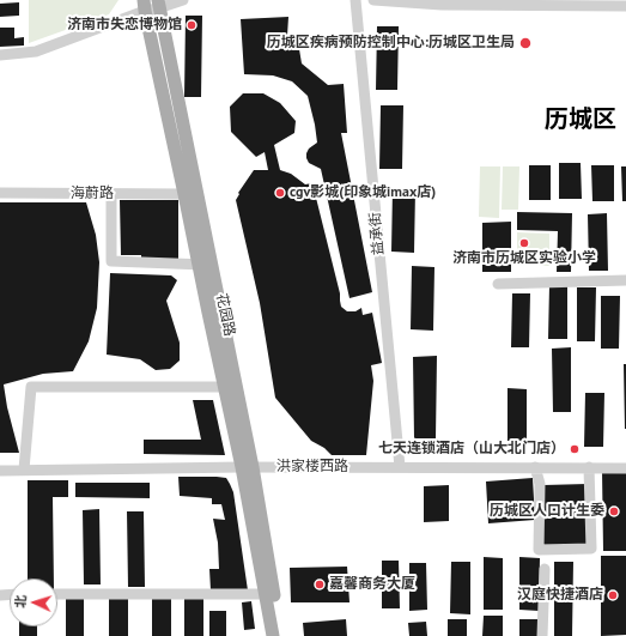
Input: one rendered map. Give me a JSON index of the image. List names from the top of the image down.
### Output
{
  "streets": {
    "main road": ["花园路"],
    "street": ["海蔚路", "益承街", "洪家楼西路"]
  },
  "crossings": [
    ["海蔚路", "花园路"],
    ["益承街", "洪家楼西路"],
    ["花园路", "洪家楼西路"]
  ],
  "districts": ["历城区"],
  "places": [
    "济南市失恋博物馆",
    "历城区疾病预防控制中心:历城区卫生局",
    "cgv影城(印象城imax店)",
    "济南市历城区实验小学",
    "七天连锁酒店（山大北门店）",
    "历城区人口计生委",
    "嘉馨商务大厦",
    "汉庭快捷酒店"
  ],
  "north": "left"
}
